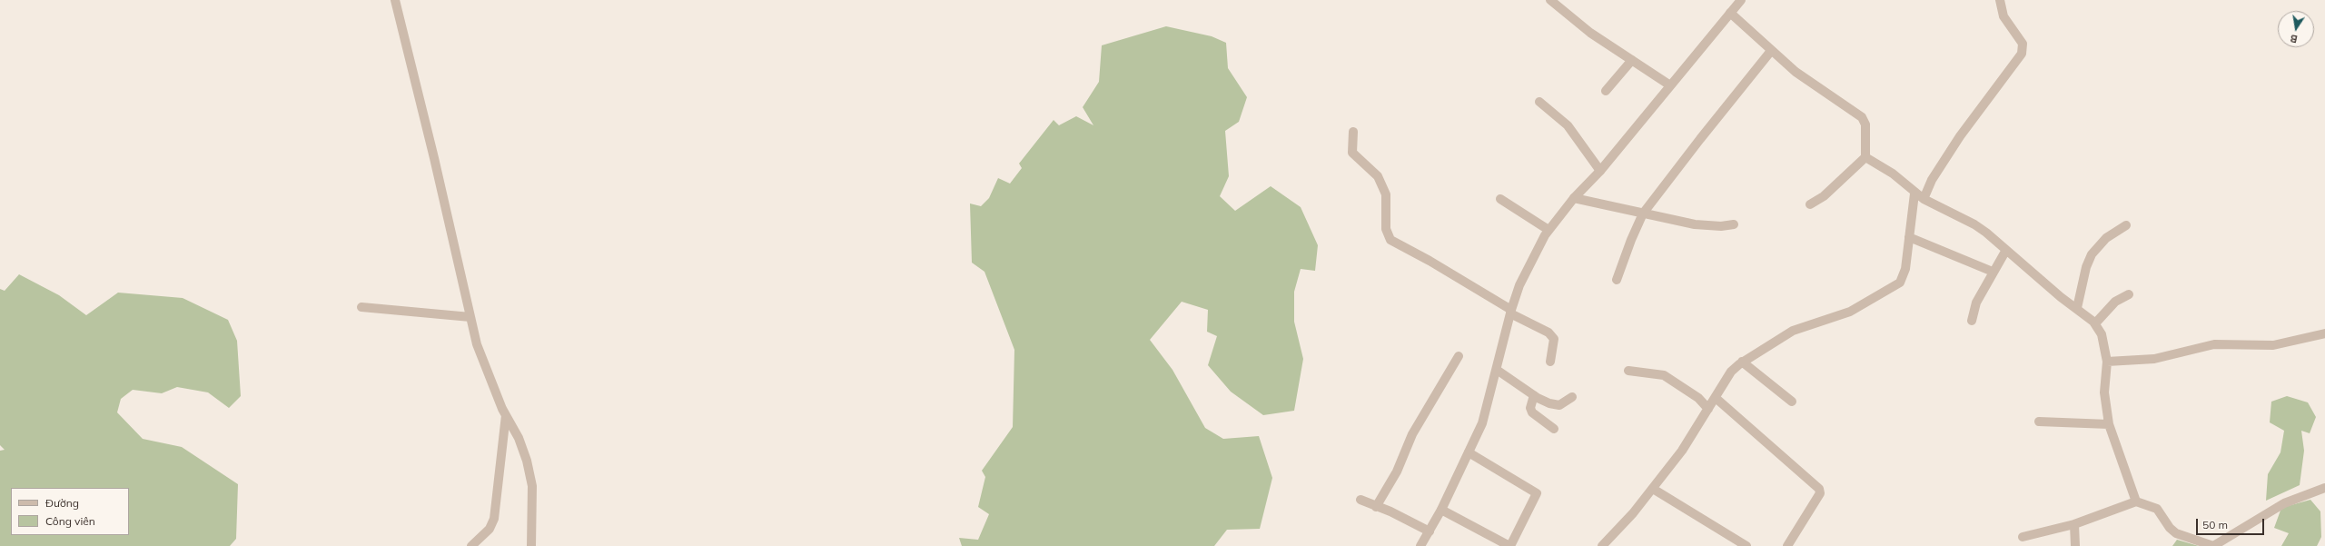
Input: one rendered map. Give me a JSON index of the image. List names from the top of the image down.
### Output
{
  "legend": ["Đường", "Công viên"],
  "scale_bar": "50 m",
  "north": "bottom"
}
